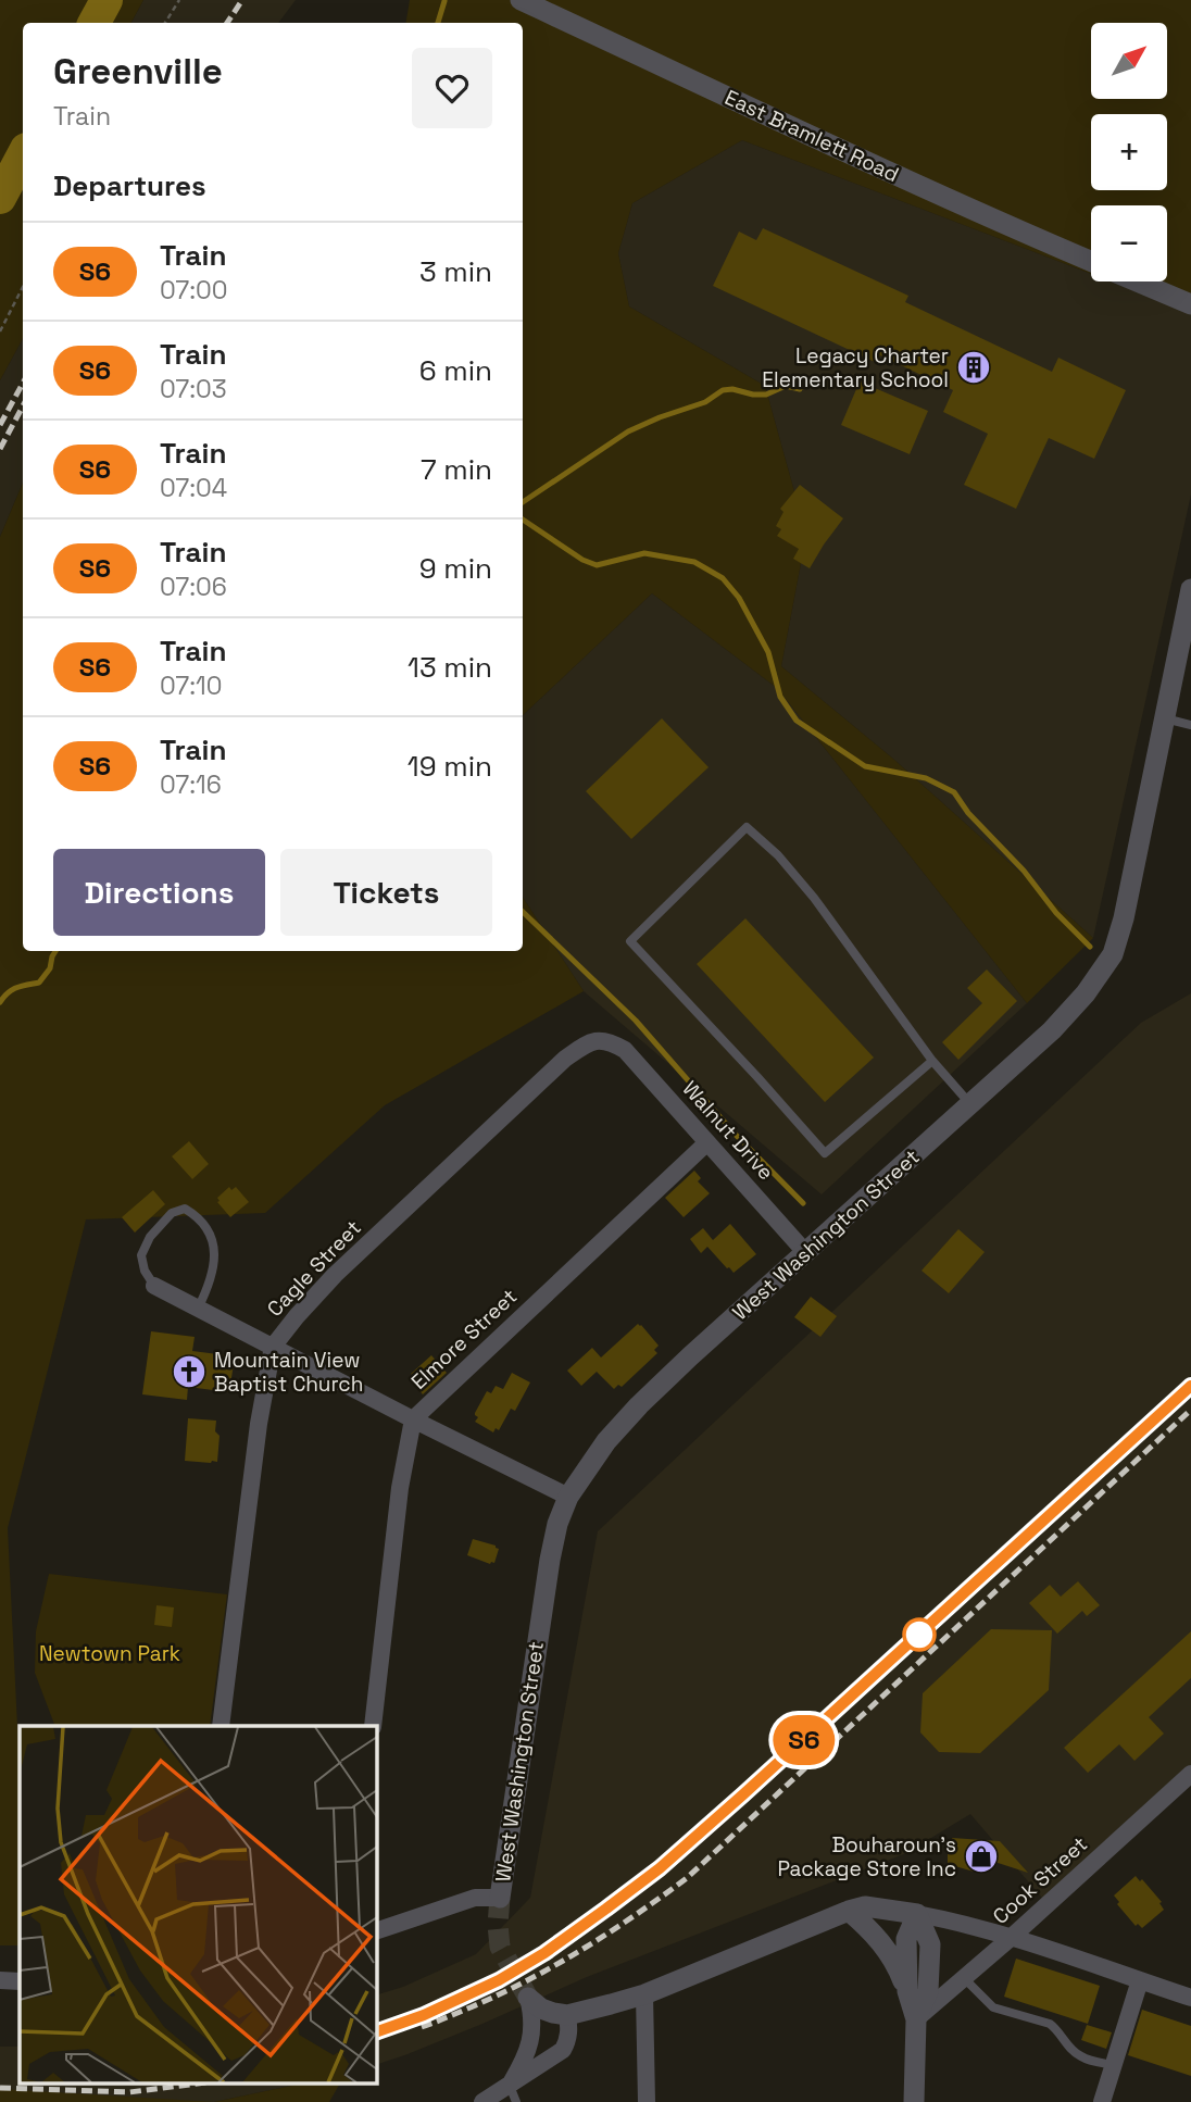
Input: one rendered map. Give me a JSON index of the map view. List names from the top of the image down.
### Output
{
  "streets": {
    "street": [
      "East Bramlett Road",
      "Walnut Drive",
      "West Washington Street",
      "Cagle Street",
      "Elmore Street",
      "Cook Street"
    ]
  },
  "crossings": [
    ["Walnut Drive", "West Washington Street"],
    ["Walnut Drive", "Cagle Street"],
    ["Walnut Drive", "Elmore Street"]
  ],
  "parks": ["Newtown Park"],
  "places": {
    "building": ["Legacy Charter Elementary School"],
    "church": ["Mountain View Baptist Church"],
    "shop": ["Bouharoun's Package Store Inc"]
  },
  "north": "top right",
  "page": {
    "on_map": "S6",
    "map_buttons": ["+", "−"],
    "heading": [
      ["Greenville", "Train"],
      "Departures"
    ],
    "list": [
      {
        "mark": "S6",
        "name": "Train",
        "note": "07:00",
        "value": "3 min"
      },
      {
        "mark": "S6",
        "name": "Train",
        "note": "07:03",
        "value": "6 min"
      },
      {
        "mark": "S6",
        "name": "Train",
        "note": "07:04",
        "value": "7 min"
      },
      {
        "mark": "S6",
        "name": "Train",
        "note": "07:06",
        "value": "9 min"
      },
      {
        "mark": "S6",
        "name": "Train",
        "note": "07:10",
        "value": "13 min"
      },
      {
        "mark": "S6",
        "name": "Train",
        "note": "07:16",
        "value": "19 min"
      }
    ],
    "buttons": ["Directions", "Tickets"]
  }
}
